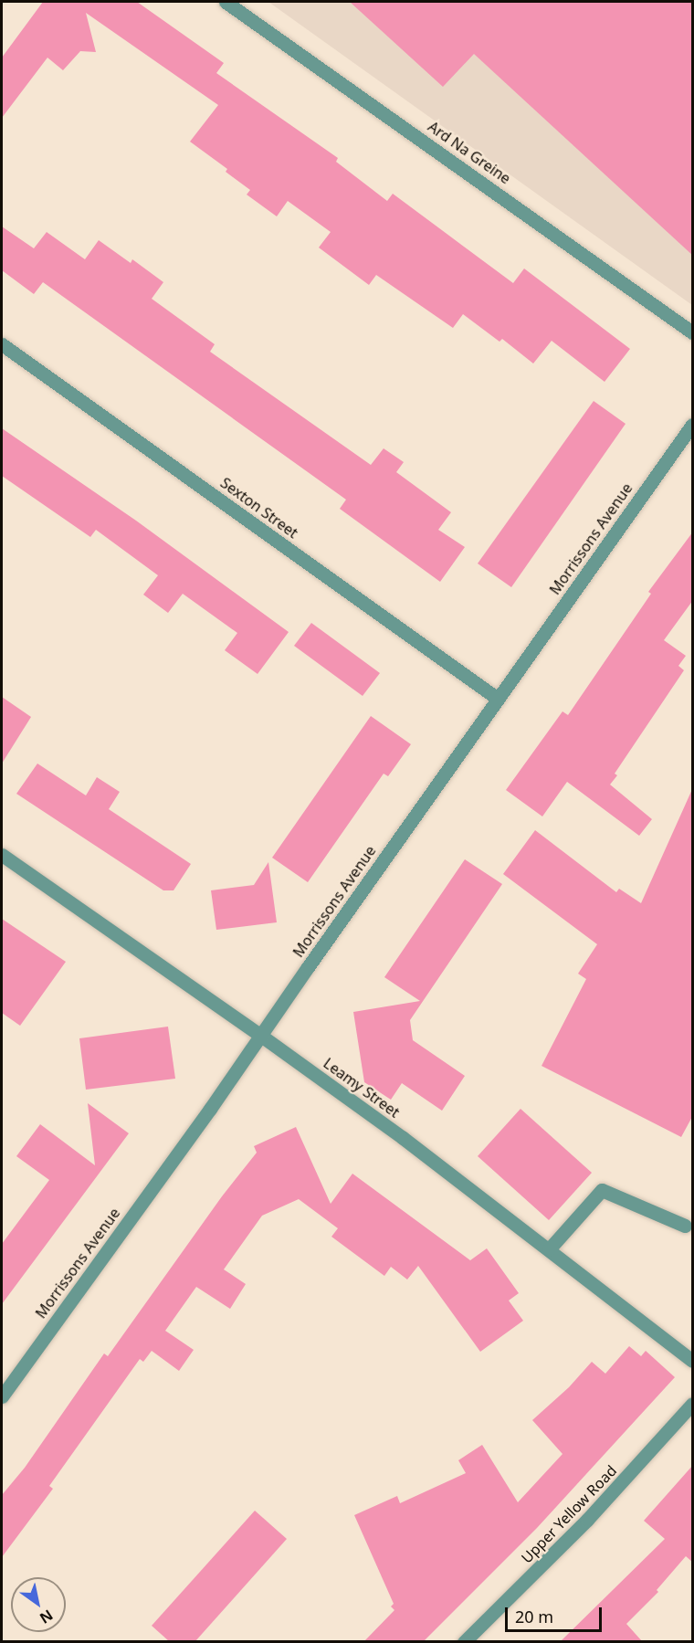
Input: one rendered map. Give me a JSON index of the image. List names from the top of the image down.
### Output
{
  "streets": {
    "street": [
      "Ard Na Greine",
      "Sexton Street",
      "Morrissons Avenue",
      "Leamy Street",
      "Upper Yellow Road"
    ]
  },
  "crossings": [
    ["Sexton Street", "Morrissons Avenue"],
    ["Morrissons Avenue", "Leamy Street"]
  ],
  "scale_bar": "20 m",
  "north": "bottom right"
}
